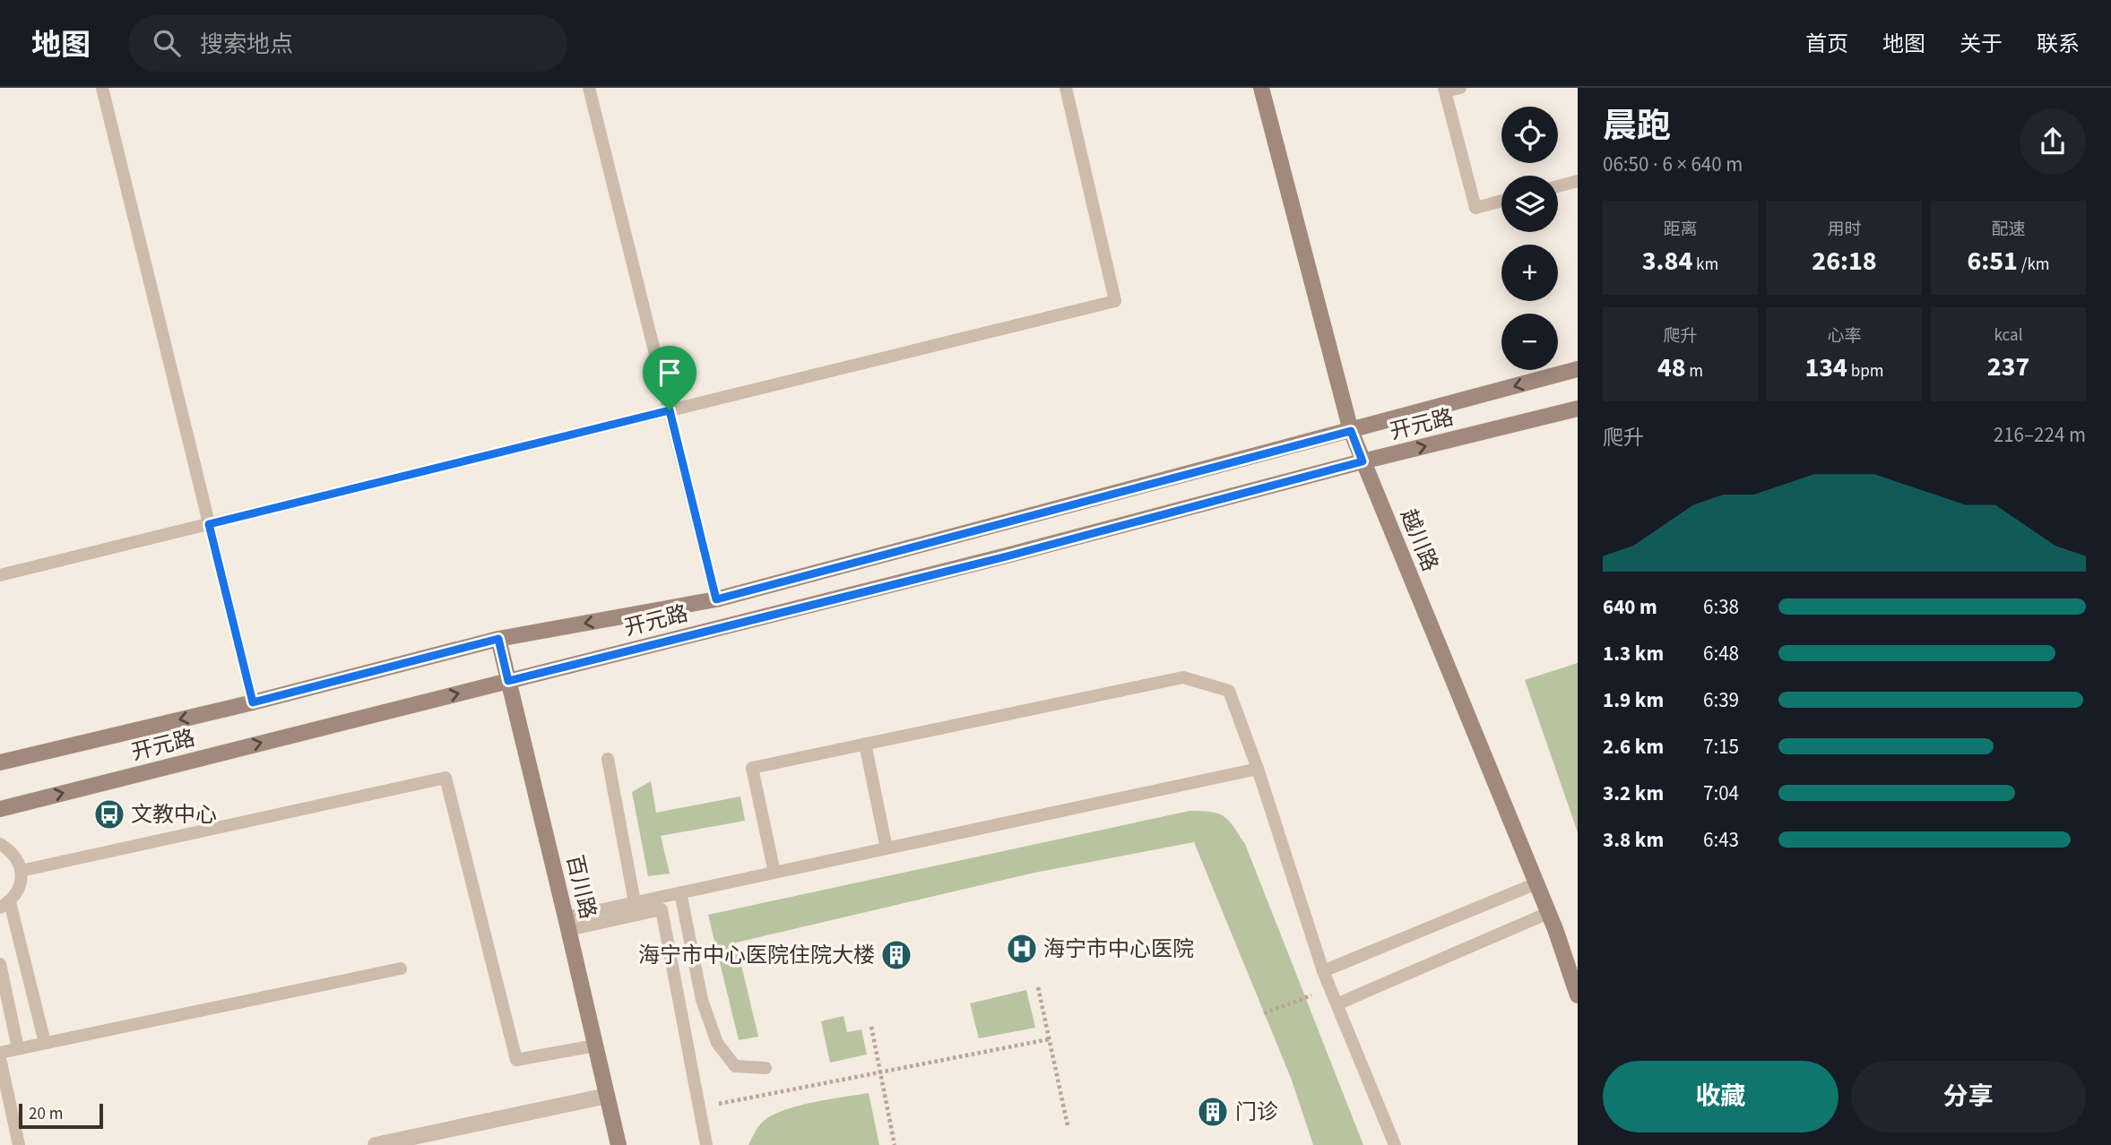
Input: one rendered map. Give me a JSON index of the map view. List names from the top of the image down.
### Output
{
  "streets": {
    "main road": ["开元路", "越川路", "百川路"]
  },
  "crossings": [
    ["开元路", "越川路"],
    ["开元路", "百川路"]
  ],
  "places": {
    "bus stop": ["文教中心"],
    "hospital": ["海宁市中心医院"],
    "building": ["海宁市中心医院住院大楼", "门诊"]
  },
  "scale_bar": "20 m",
  "page": {
    "header": "地图",
    "search": "搜索地点",
    "nav": [
      "首页",
      "地图",
      "关于",
      "联系"
    ],
    "heading": ["晨跑", "06:50 · 6 × 640 m"],
    "map_buttons": ["+", "−"],
    "stats": [
      ["距离", "3.84 km"],
      ["用时", "26:18"],
      ["配速", "6:51 /km"],
      ["爬升", "48 m"],
      ["心率", "134 bpm"],
      ["kcal", "237"]
    ],
    "chart": ["爬升", "216–224 m"],
    "list": [
      {
        "name": "640 m",
        "note": "6:38"
      },
      {
        "name": "1.3 km",
        "note": "6:48"
      },
      {
        "name": "1.9 km",
        "note": "6:39"
      },
      {
        "name": "2.6 km",
        "note": "7:15"
      },
      {
        "name": "3.2 km",
        "note": "7:04"
      },
      {
        "name": "3.8 km",
        "note": "6:43"
      }
    ],
    "buttons": ["收藏", "分享"],
    "scale": "20 m"
  }
}
